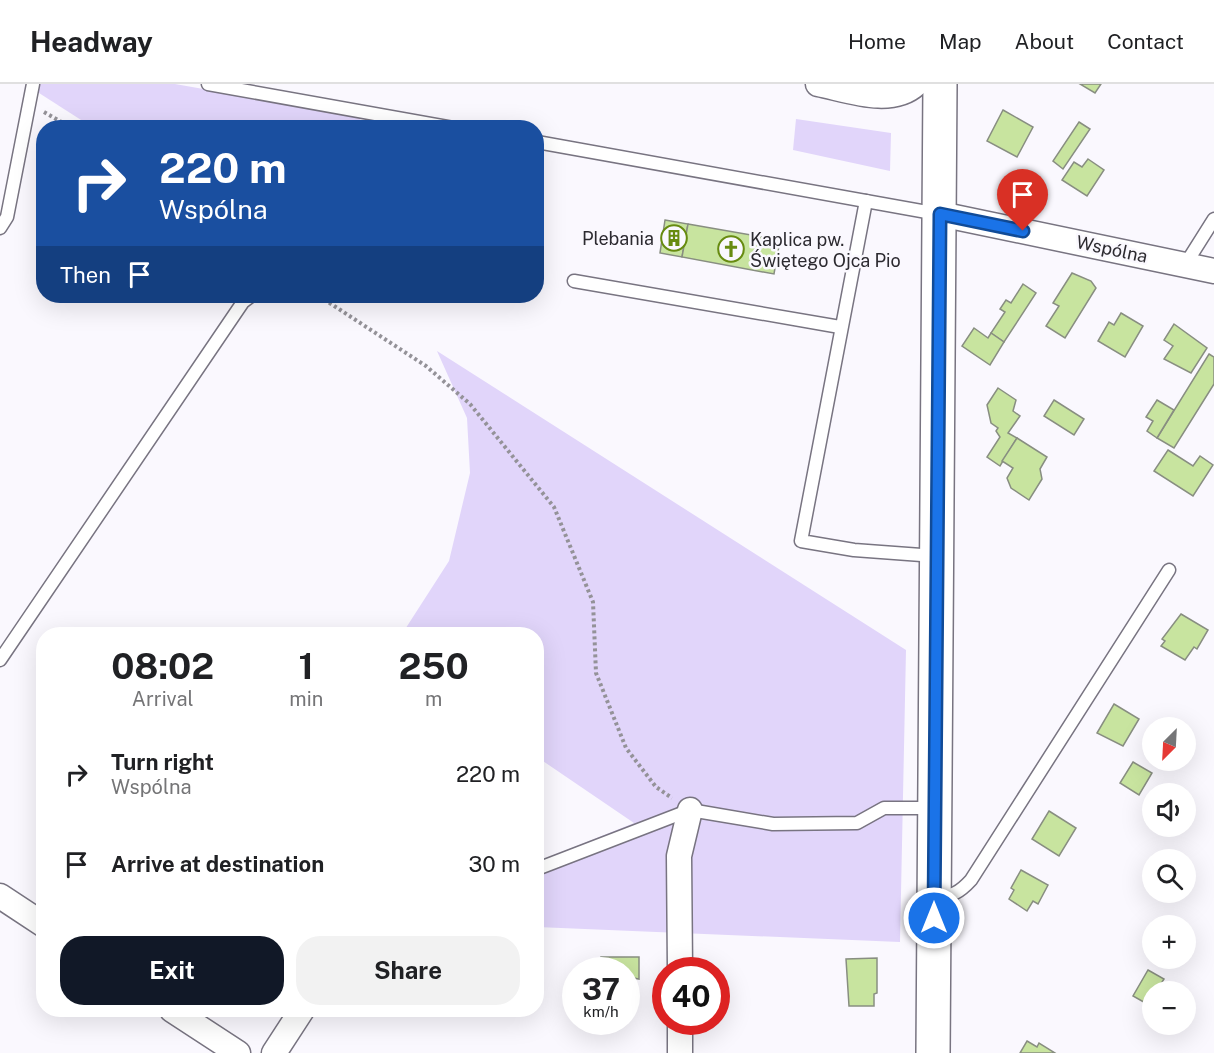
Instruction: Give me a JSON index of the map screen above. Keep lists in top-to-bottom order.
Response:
{
  "streets": {
    "street": ["Wspólna"]
  },
  "places": {
    "building": ["Plebania"],
    "church": ["Kaplica pw. Świętego Ojca Pio"]
  },
  "north": "bottom left",
  "page": {
    "header": "Headway",
    "nav": [
      "Home",
      "Map",
      "About",
      "Contact"
    ],
    "turn": ["220 m", "Wspólna"],
    "then": "Then",
    "eta": [
      "08:02",
      "Arrival",
      "1",
      "min",
      "250",
      "m"
    ],
    "map_buttons": ["+", "−"],
    "list": [
      {
        "name": "Turn right",
        "note": "Wspólna",
        "value": "220 m"
      },
      {
        "name": "Arrive at destination",
        "value": "30 m"
      }
    ],
    "buttons": ["Exit", "Share"],
    "speed": "37 km/h",
    "limit": "40"
  }
}
